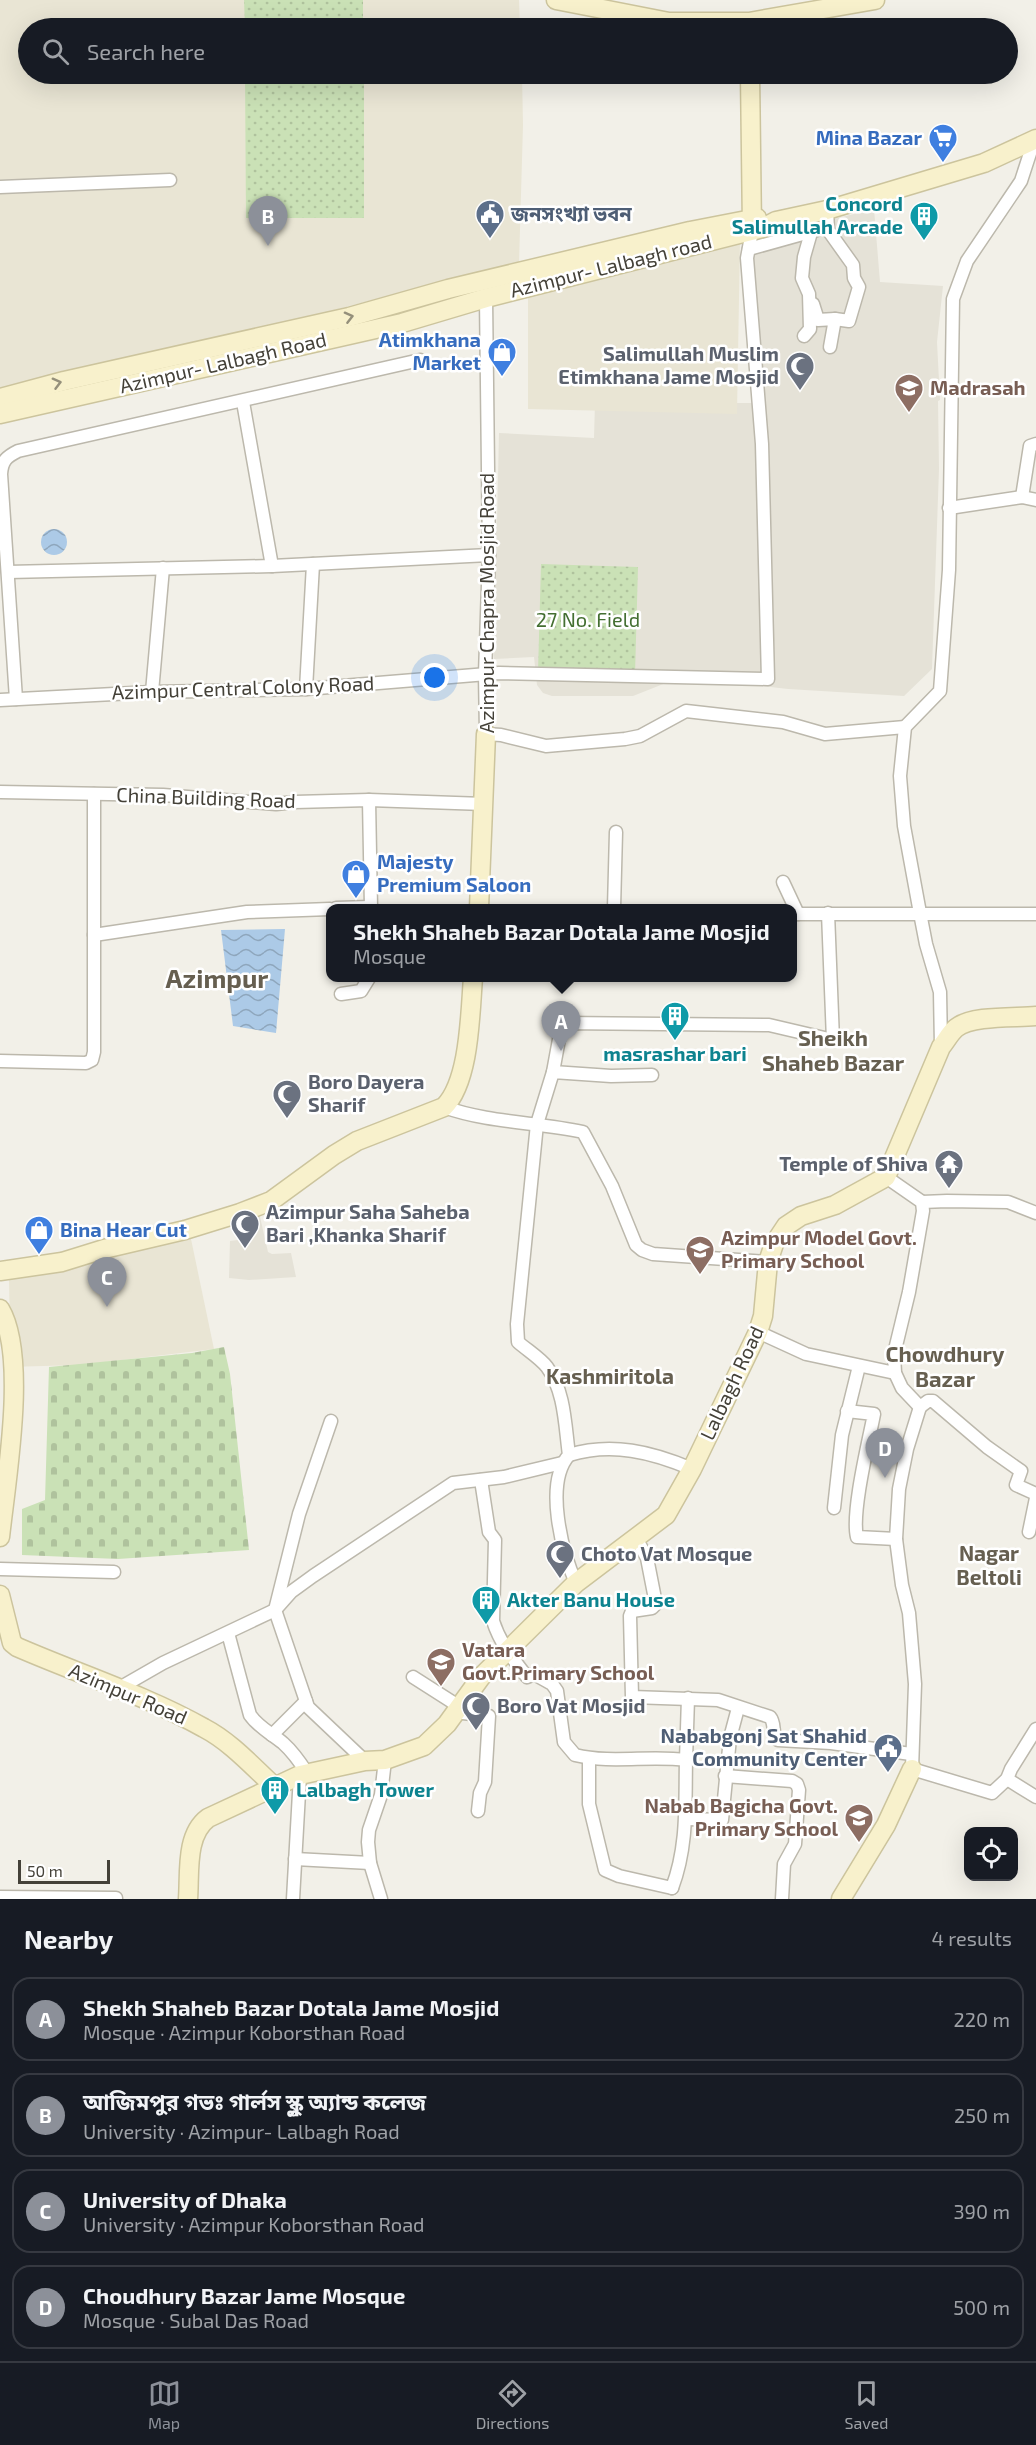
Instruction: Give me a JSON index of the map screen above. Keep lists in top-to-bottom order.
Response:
{
  "streets": {
    "main road": [
      "Azimpur- Lalbagh road",
      "Azimpur- Lalbagh Road",
      "Azimpur Chapra Mosjid Road",
      "Lalbagh Road",
      "Azimpur Road"
    ],
    "street": ["Azimpur Central Colony Road", "China Building Road"]
  },
  "crossings": [
    ["Azimpur- Lalbagh road", "Azimpur- Lalbagh Road"],
    ["Azimpur- Lalbagh road", "Azimpur Chapra Mosjid Road"],
    ["Azimpur Chapra Mosjid Road", "Azimpur Central Colony Road"],
    ["Azimpur Chapra Mosjid Road", "China Building Road"],
    ["Lalbagh Road", "Azimpur Road"]
  ],
  "districts": [
    "Azimpur",
    "Sheikh Shaheb Bazar",
    "Chowdhury Bazar",
    "Kashmiritola",
    "Nagar Beltoli"
  ],
  "parks": ["27 No. Field"],
  "places": {
    "supermarket": ["Mina Bazar"],
    "public building": ["জনসংখ্যা ভবন", "Nababgonj Sat Shahid Community Center"],
    "building": [
      "Concord Salimullah Arcade",
      "masrashar bari",
      "Akter Banu House",
      "Lalbagh Tower"
    ],
    "shop": ["Atimkhana Market", "Majesty Premium Saloon", "Bina Hear Cut"],
    "mosque": [
      "Salimullah Muslim Etimkhana Jame Mosjid",
      "Boro Dayera Sharif",
      "Azimpur Saha Saheba Bari ,Khanka Sharif",
      "Choto Vat Mosque",
      "Boro Vat Mosjid"
    ],
    "school or university": [
      "Madrasah",
      "Azimpur Model Govt. Primary School",
      "Vatara Govt.Primary School",
      "Nabab Bagicha Govt. Primary School"
    ],
    "temple": ["Temple of Shiva"]
  },
  "scale_bar": "50 m",
  "page": {
    "search": "Search here",
    "pins": [
      "B",
      "A",
      "C",
      "D"
    ],
    "popup": ["Shekh Shaheb Bazar Dotala Jame Mosjid", "Mosque"],
    "scale": "50 m",
    "heading": ["Nearby", "4 results"],
    "list": [
      {
        "mark": "A",
        "name": "Shekh Shaheb Bazar Dotala Jame Mosjid",
        "note": "Mosque · Azimpur Koborsthan Road",
        "value": "220 m"
      },
      {
        "mark": "B",
        "name": "আজিমপুর গভঃ গার্লস স্কুল অ্যান্ড কলেজ",
        "note": "University · Azimpur- Lalbagh Road",
        "value": "250 m"
      },
      {
        "mark": "C",
        "name": "University of Dhaka",
        "note": "University · Azimpur Koborsthan Road",
        "value": "390 m"
      },
      {
        "mark": "D",
        "name": "Choudhury Bazar Jame Mosque",
        "note": "Mosque · Subal Das Road",
        "value": "500 m"
      }
    ],
    "nav": ["Map", "Directions", "Saved"]
  }
}
